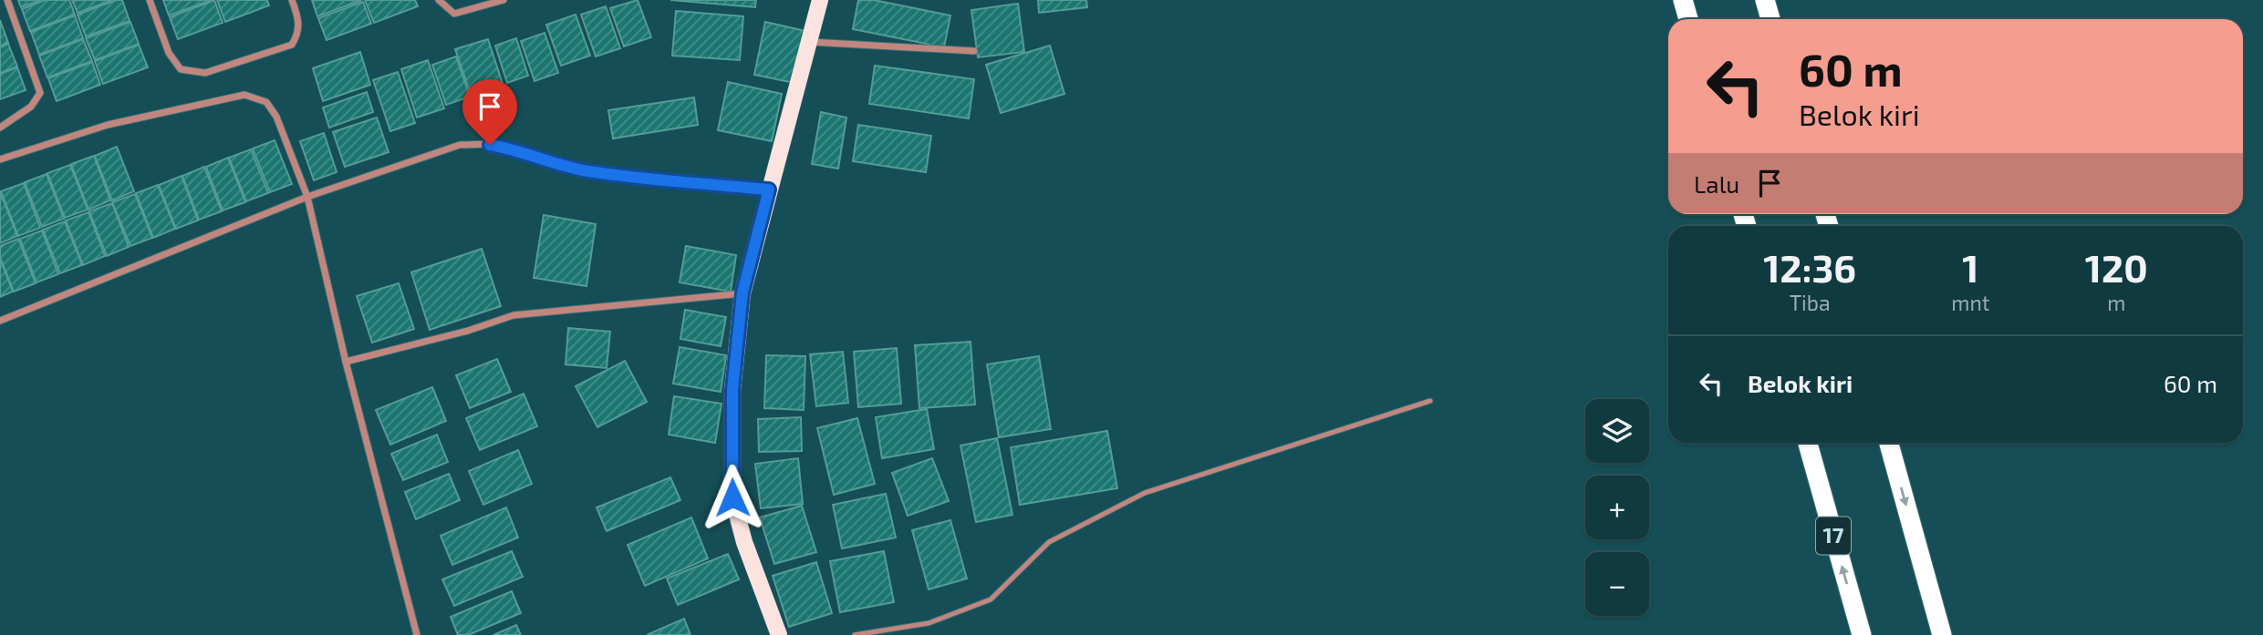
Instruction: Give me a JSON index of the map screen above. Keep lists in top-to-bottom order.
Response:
{
  "streets": {
    "highway": ["17"]
  },
  "page": {
    "turn": ["60 m", "Belok kiri"],
    "then": "Lalu",
    "eta": [
      "12:36",
      "Tiba",
      "1",
      "mnt",
      "120",
      "m"
    ],
    "list": [
      {
        "name": "Belok kiri",
        "value": "60 m"
      }
    ],
    "map_buttons": ["+", "−"]
  }
}
